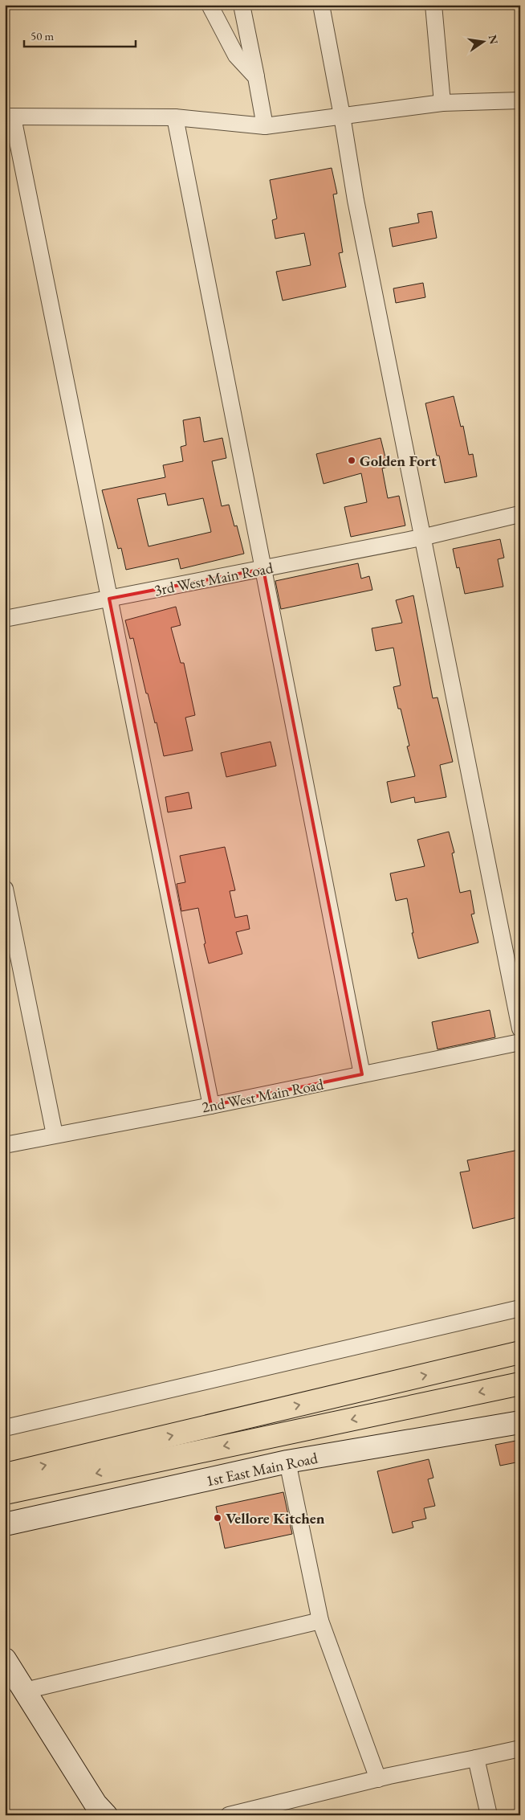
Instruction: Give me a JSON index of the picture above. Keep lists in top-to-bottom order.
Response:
{
  "streets": {
    "street": ["3rd West Main Road", "2nd West Main Road", "1st East Main Road"]
  },
  "places": ["Golden Fort", "Vellore Kitchen"],
  "scale_bar": "50 m",
  "north": "right"
}
